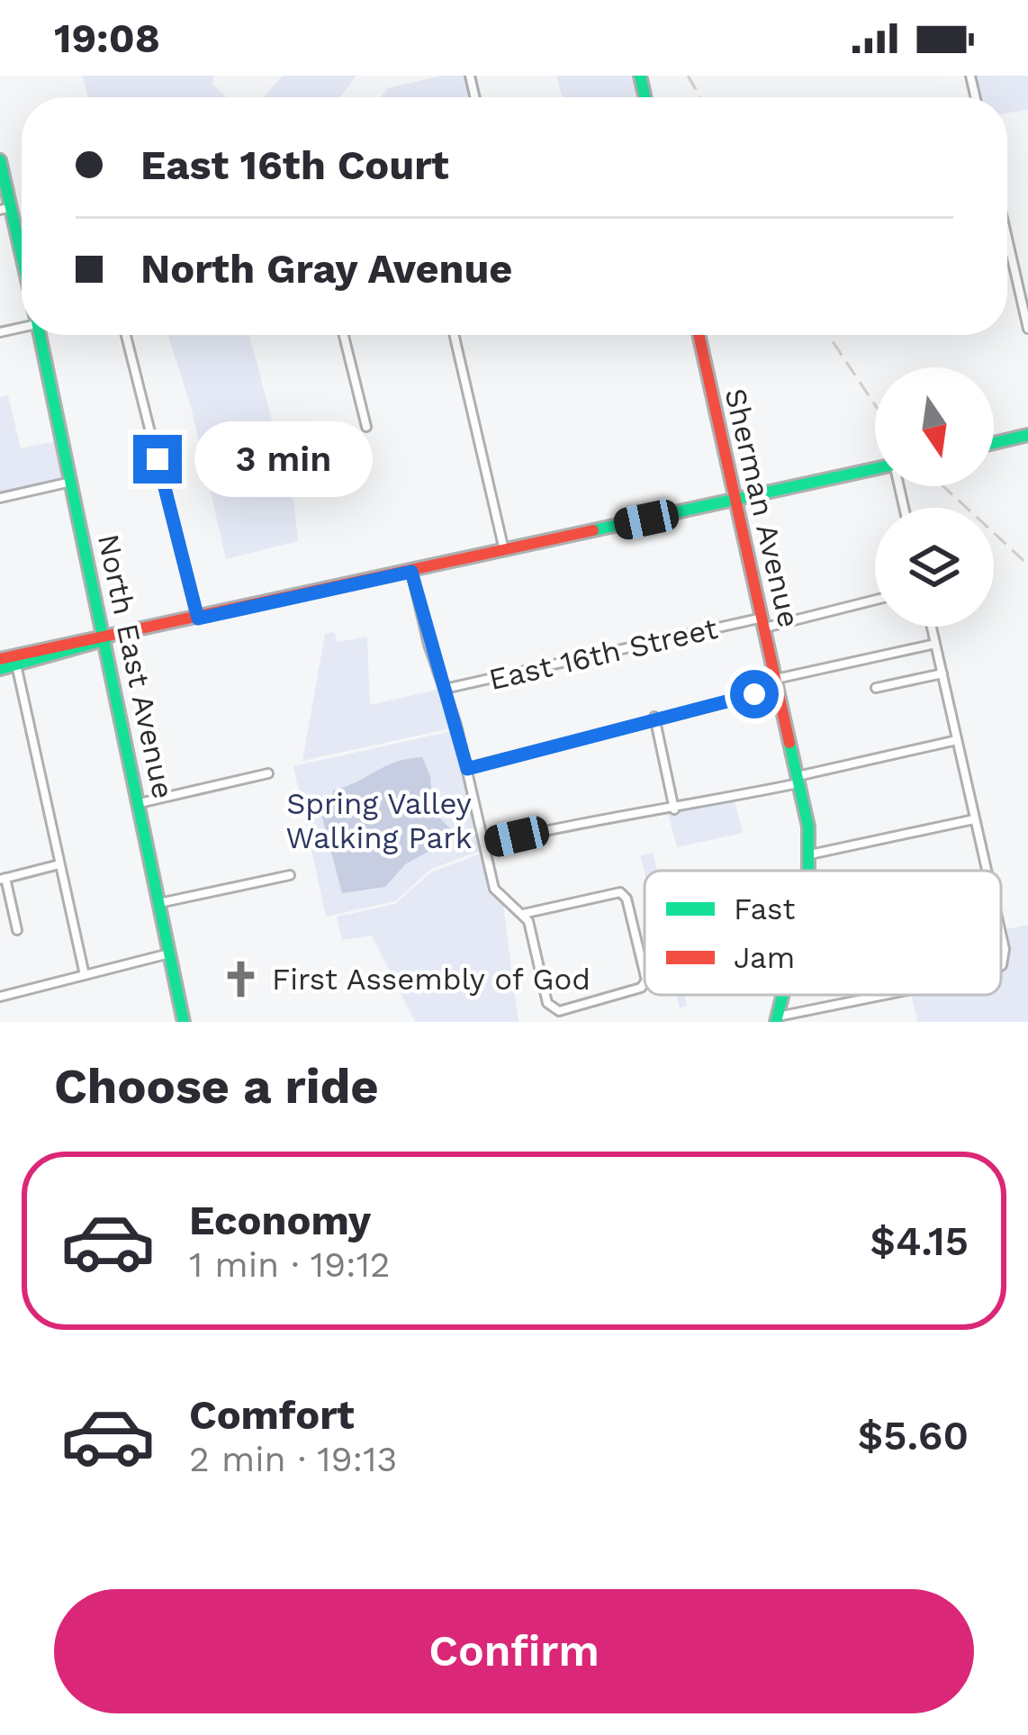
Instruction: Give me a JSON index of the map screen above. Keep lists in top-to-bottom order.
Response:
{
  "streets": {
    "main road": ["Sherman Avenue", "North East Avenue"],
    "street": ["East 16th Street"]
  },
  "crossings": [
    ["Sherman Avenue", "East 16th Street"]
  ],
  "parks": ["Spring Valley Walking Park"],
  "places": {
    "church": ["First Assembly of God"]
  },
  "legend": ["Fast", "Jam"],
  "north": "bottom",
  "page": {
    "status": "19:08",
    "banner": ["East 16th Court", "North Gray Avenue"],
    "bubble": "3 min",
    "heading": "Choose a ride",
    "list": [
      {
        "name": "Economy",
        "note": "1 min · 19:12",
        "value": "$4.15"
      },
      {
        "name": "Comfort",
        "note": "2 min · 19:13",
        "value": "$5.60"
      }
    ],
    "buttons": "Confirm"
  }
}
